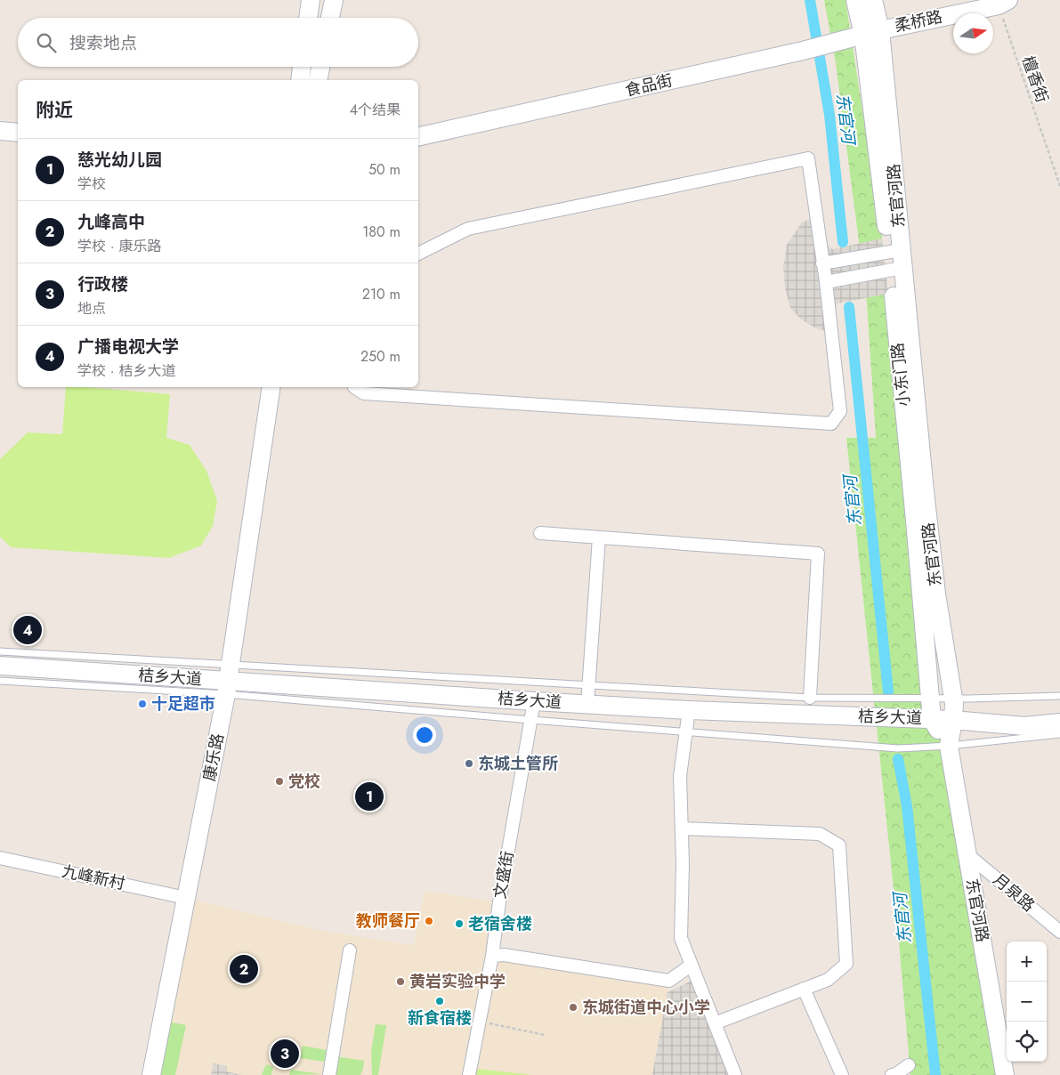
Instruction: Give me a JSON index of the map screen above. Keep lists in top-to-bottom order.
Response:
{
  "streets": {
    "street": [
      "柔桥路",
      "食品街",
      "东官河路",
      "小东门路",
      "桔乡大道",
      "康乐路",
      "文盛街",
      "九峰新村",
      "月泉路"
    ],
    "path": ["檀香街"]
  },
  "crossings": [
    ["柔桥路", "檀香街"],
    ["柔桥路", "食品街"],
    ["柔桥路", "东官河路"],
    ["食品街", "东官河路"],
    ["东官河路", "小东门路"],
    ["东官河路", "桔乡大道"],
    ["东官河路", "月泉路"],
    ["小东门路", "桔乡大道"],
    ["桔乡大道", "康乐路"],
    ["桔乡大道", "文盛街"],
    ["康乐路", "九峰新村"]
  ],
  "water": ["东官河"],
  "places": [
    "十足超市",
    "东城土管所",
    "党校",
    "教师餐厅",
    "老宿舍楼",
    "黄岩实验中学",
    "新食宿楼",
    "东城街道中心小学"
  ],
  "north": "right",
  "page": {
    "search": "搜索地点",
    "heading": ["附近", "4个结果"],
    "list": [
      {
        "mark": "1",
        "name": "慈光幼儿园",
        "note": "学校",
        "value": "50 m"
      },
      {
        "mark": "2",
        "name": "九峰高中",
        "note": "学校 · 康乐路",
        "value": "180 m"
      },
      {
        "mark": "3",
        "name": "行政楼",
        "note": "地点",
        "value": "210 m"
      },
      {
        "mark": "4",
        "name": "广播电视大学",
        "note": "学校 · 桔乡大道",
        "value": "250 m"
      }
    ],
    "pins": [
      "4",
      "1",
      "2",
      "3"
    ],
    "map_buttons": ["+", "−"]
  }
}
